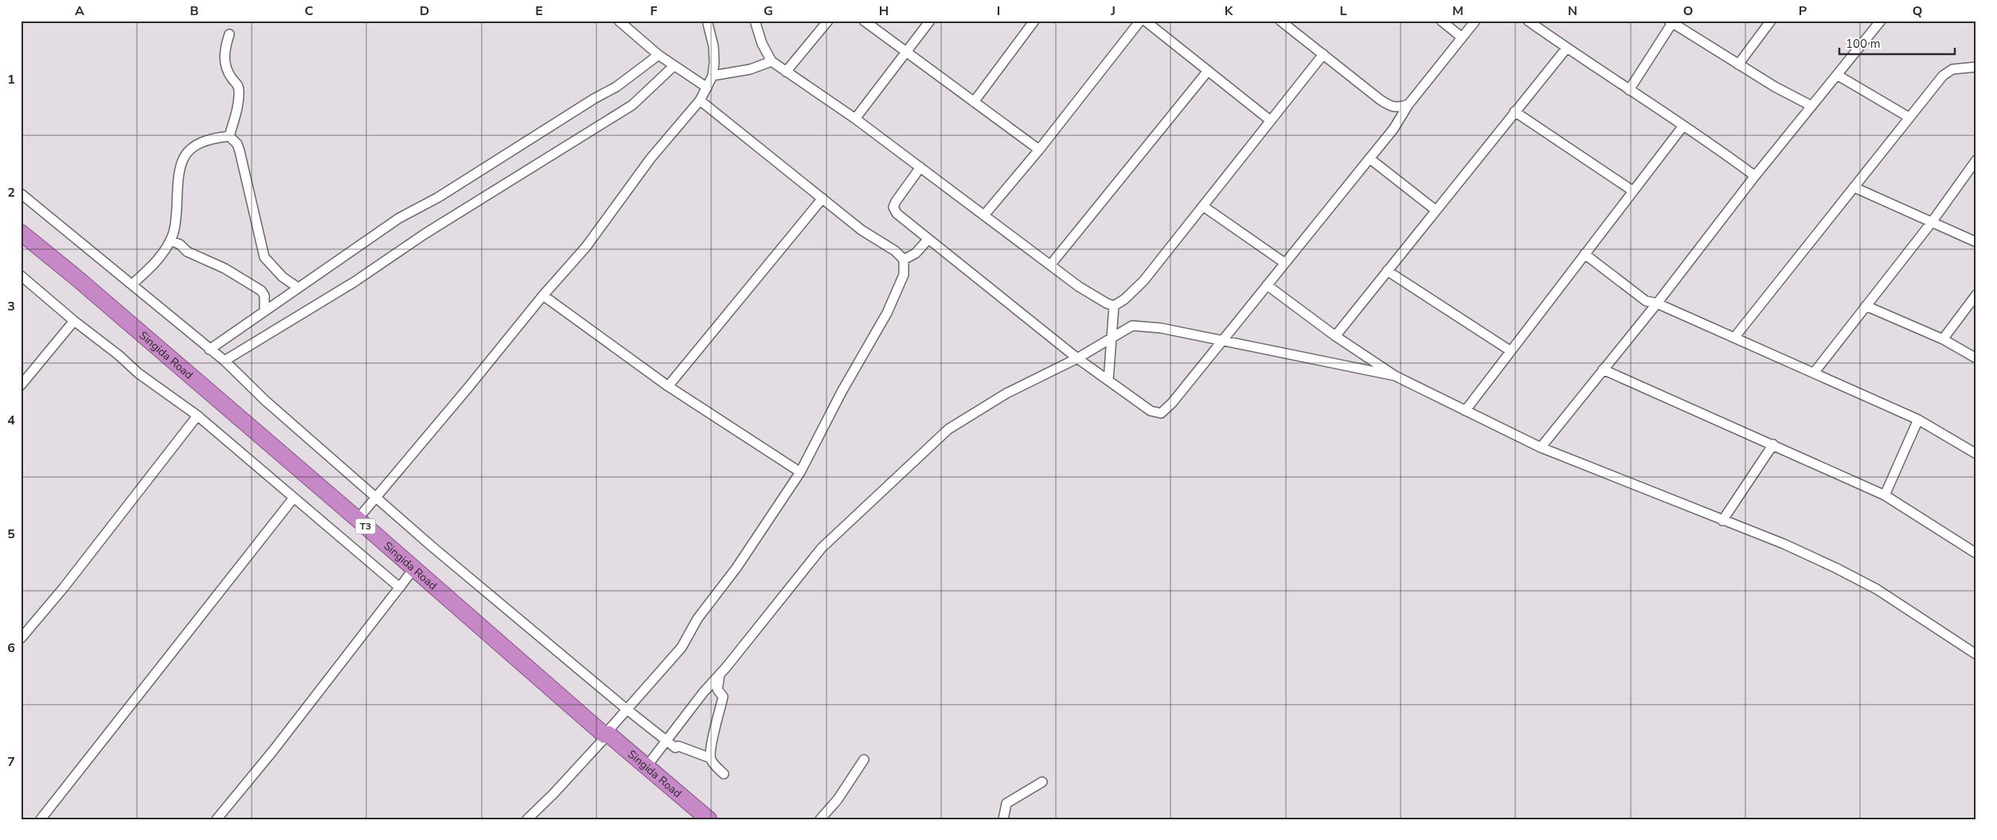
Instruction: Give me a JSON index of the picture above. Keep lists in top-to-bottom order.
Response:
{
  "streets": {
    "highway": ["Singida Road", "T3"]
  },
  "scale_bar": "100 m",
  "grid": {
    "columns": [
      "A",
      "B",
      "C",
      "D",
      "E",
      "F",
      "G",
      "H",
      "I",
      "J",
      "K",
      "L",
      "M",
      "N",
      "O",
      "P",
      "Q"
    ],
    "rows": [
      "1",
      "2",
      "3",
      "4",
      "5",
      "6",
      "7"
    ]
  }
}
